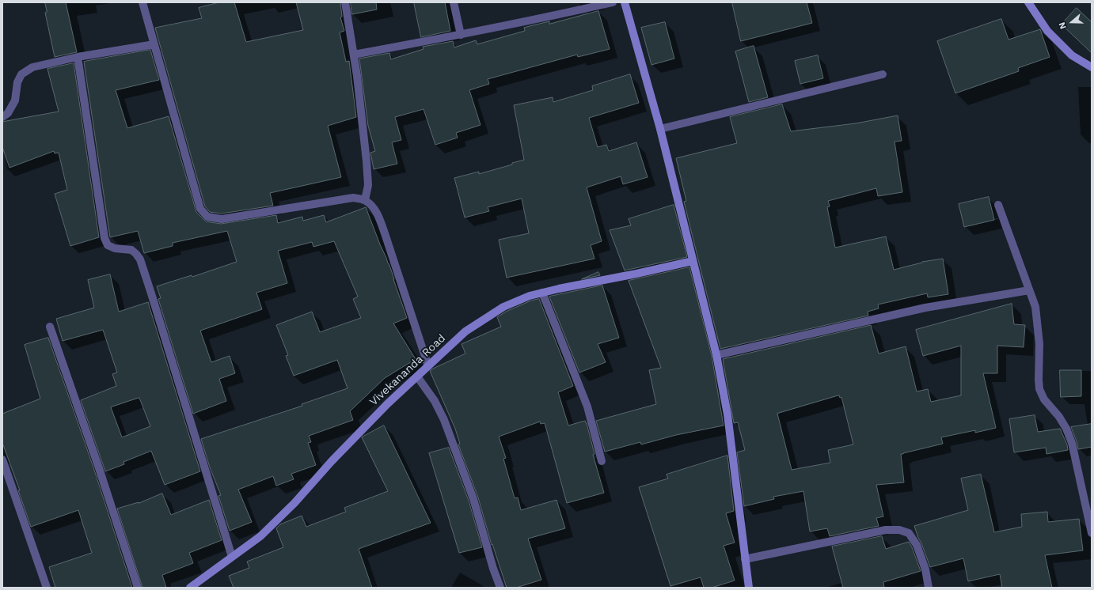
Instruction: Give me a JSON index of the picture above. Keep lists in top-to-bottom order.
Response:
{
  "streets": {
    "street": ["Vivekananda Road"]
  },
  "north": "left"
}
